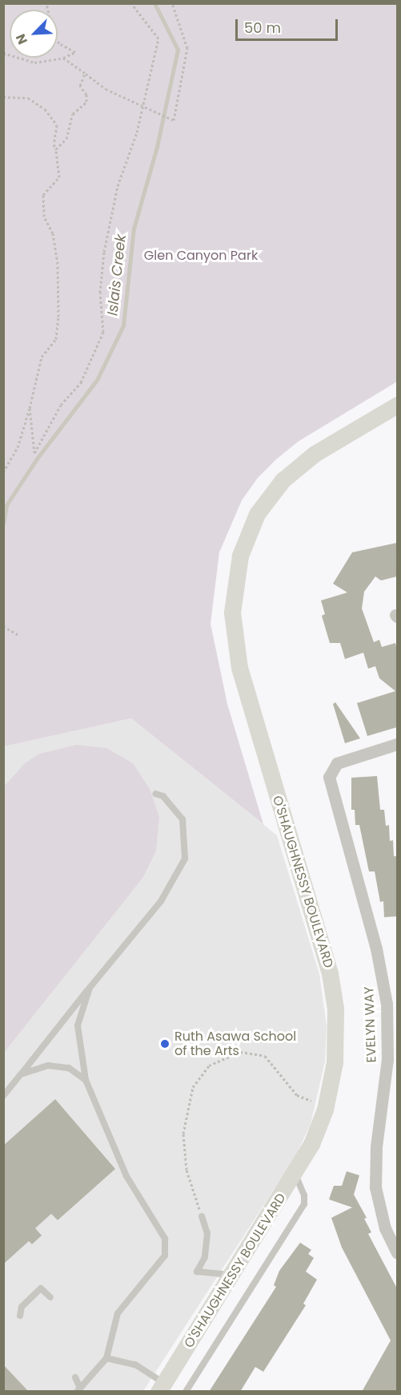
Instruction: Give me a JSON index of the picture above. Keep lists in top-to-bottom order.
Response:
{
  "streets": {
    "main road": ["O'SHAUGHNESSY BOULEVARD"],
    "street": ["EVELYN WAY"]
  },
  "water": ["Islais Creek"],
  "parks": ["Glen Canyon Park"],
  "places": ["Ruth Asawa School of the Arts"],
  "scale_bar": "50 m",
  "north": "bottom left"
}
